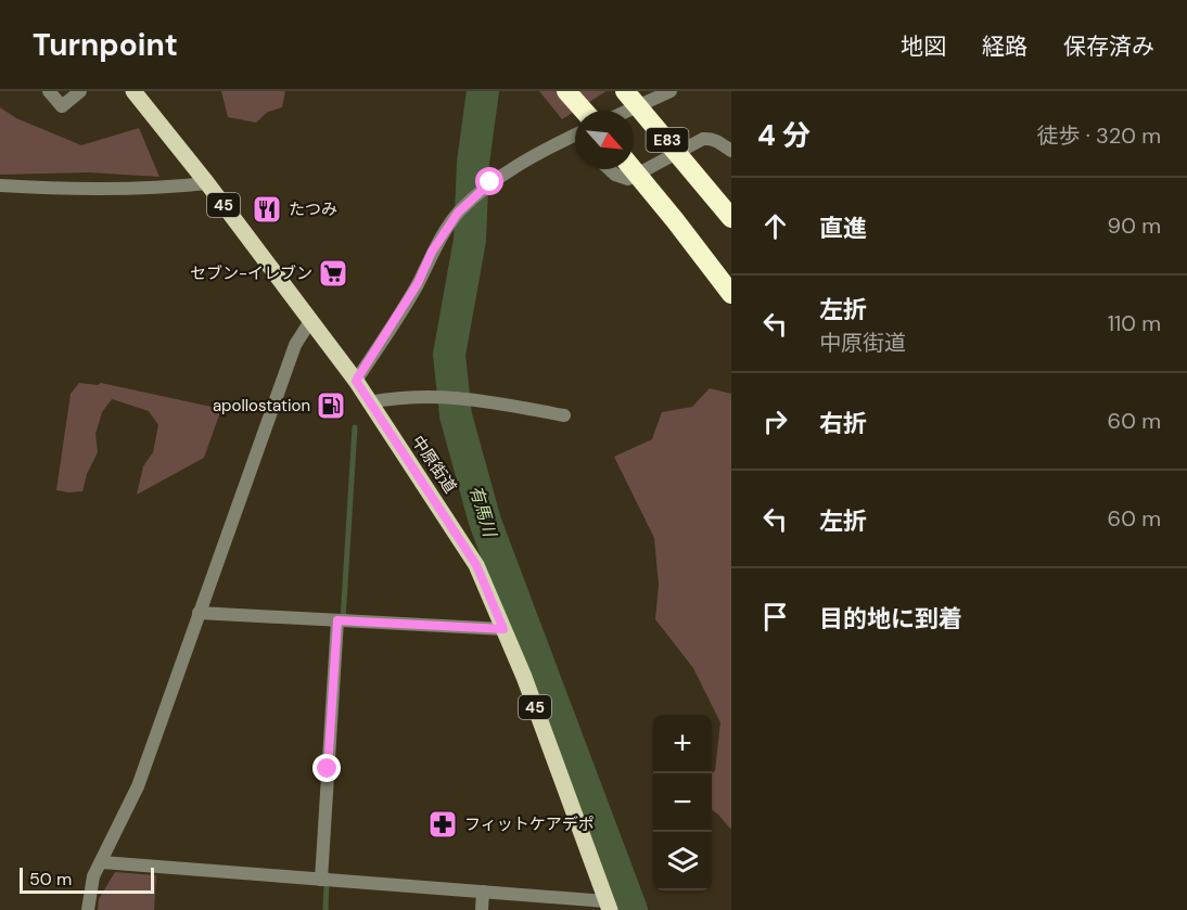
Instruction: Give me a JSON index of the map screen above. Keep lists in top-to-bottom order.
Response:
{
  "streets": {
    "highway": ["E83"],
    "main road": ["45", "中原街道"]
  },
  "water": ["有馬川"],
  "places": {
    "restaurant": ["たつみ"],
    "supermarket": ["セブン-イレブン"],
    "fuel station": ["apollostation"],
    "pharmacy": ["フィットケアデポ"]
  },
  "scale_bar": "50 m",
  "north": "bottom right",
  "page": {
    "header": "Turnpoint",
    "nav": ["地図", "経路", "保存済み"],
    "heading": ["4 分", "徒歩 · 320 m"],
    "list": [
      ["直進", "90 m"],
      ["左折", "中原街道", "110 m"],
      ["右折", "60 m"],
      ["左折", "60 m"],
      "目的地に到着"
    ],
    "map_buttons": ["+", "−"],
    "scale": "50 m"
  }
}
